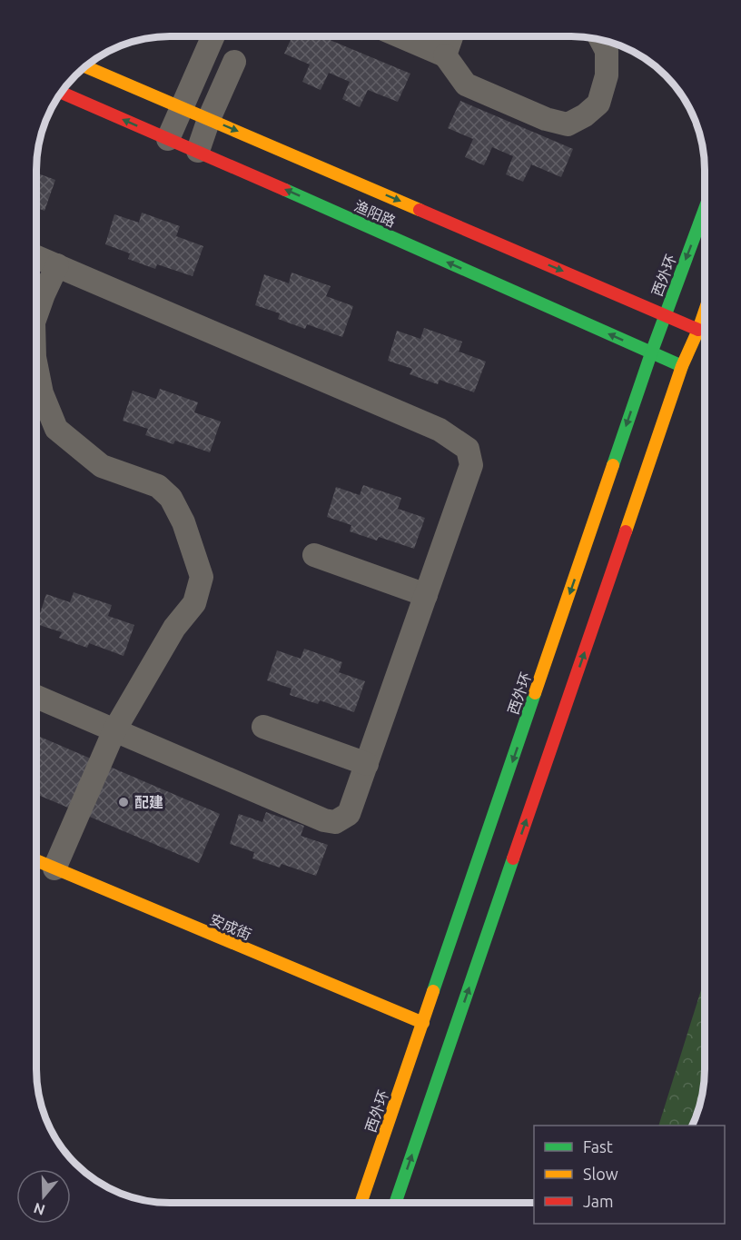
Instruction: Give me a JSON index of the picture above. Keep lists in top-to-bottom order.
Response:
{
  "streets": {
    "main road": ["渔阳路", "西外环", "安成街"]
  },
  "crossings": [
    ["渔阳路", "西外环"],
    ["西外环", "安成街"]
  ],
  "places": ["配建"],
  "legend": ["Fast", "Slow", "Jam"],
  "north": "bottom"
}
